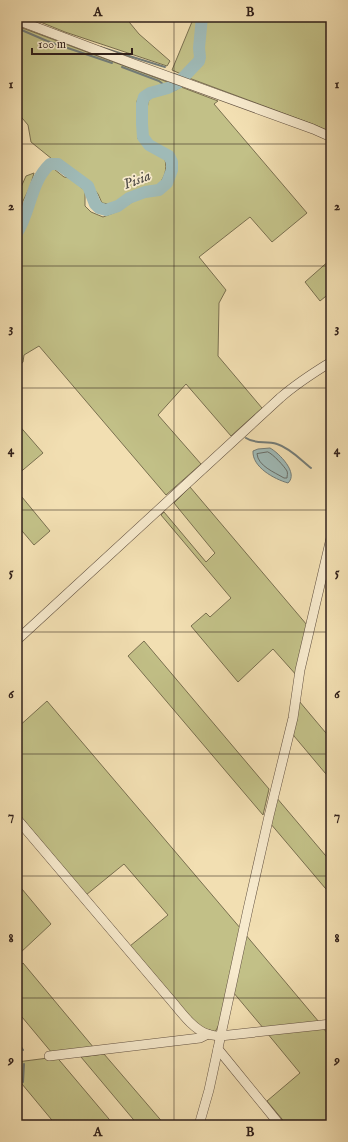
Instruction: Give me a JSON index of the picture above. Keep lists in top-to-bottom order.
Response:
{
  "water": ["Pisia"],
  "scale_bar": "100 m",
  "grid": {
    "columns": ["A", "B"],
    "rows": [
      "1",
      "2",
      "3",
      "4",
      "5",
      "6",
      "7",
      "8",
      "9"
    ]
  }
}
